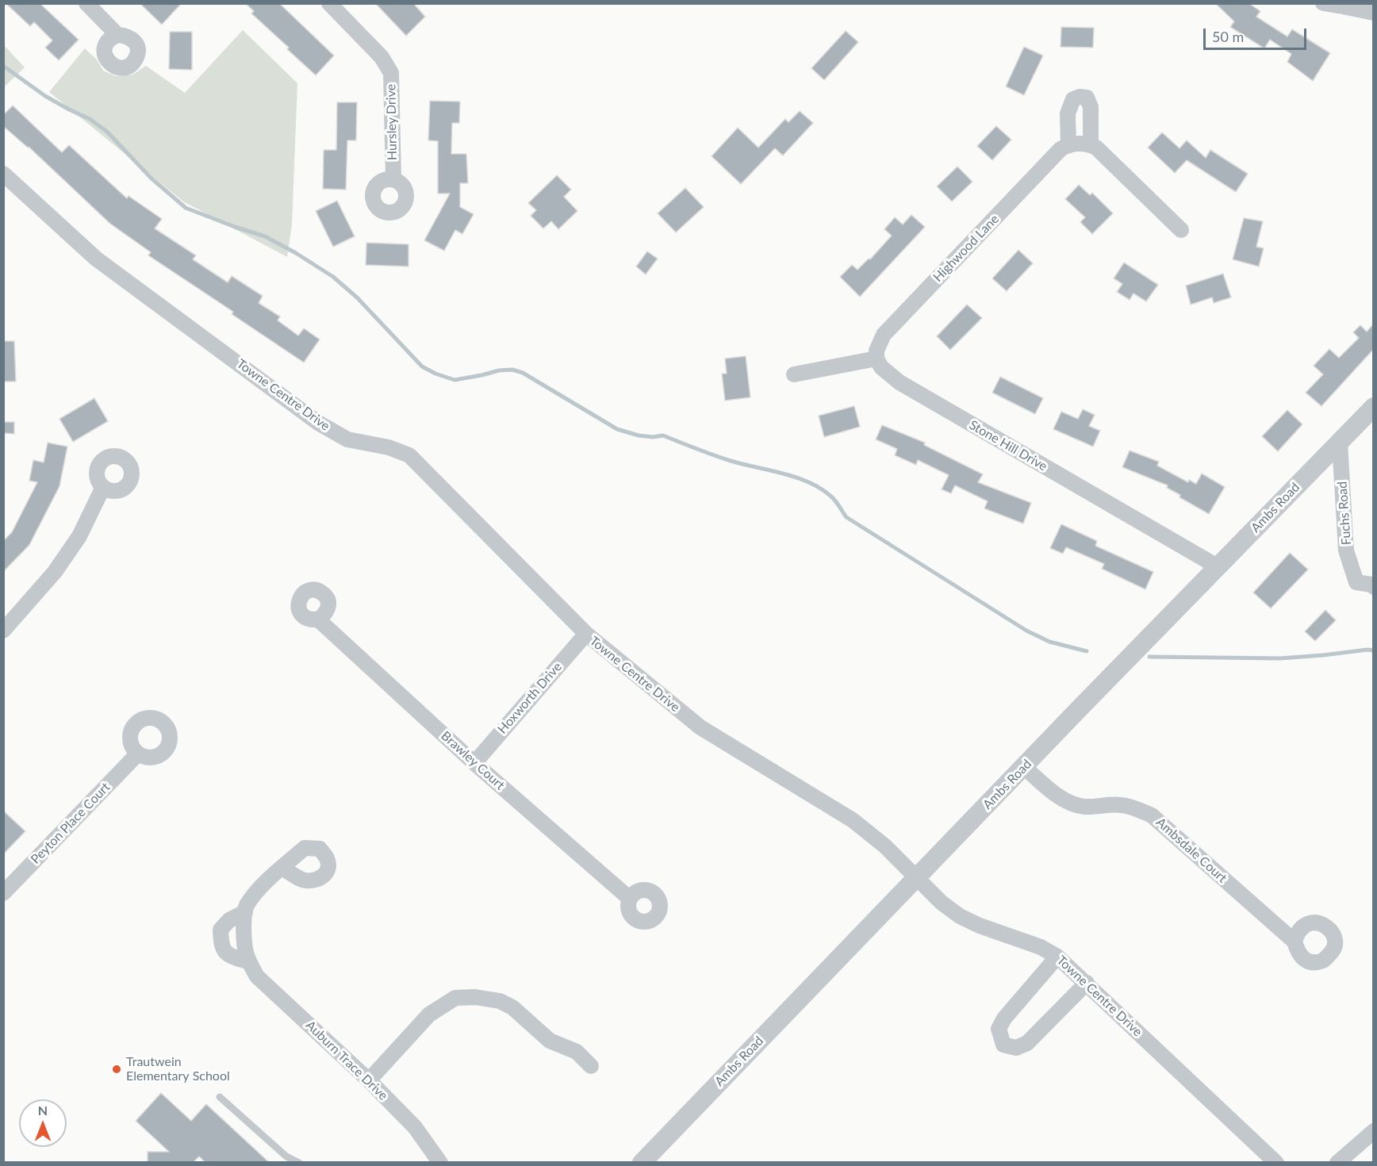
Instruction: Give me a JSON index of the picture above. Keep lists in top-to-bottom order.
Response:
{
  "streets": {
    "street": [
      "Hursley Drive",
      "Highwood Lane",
      "Towne Centre Drive",
      "Stone Hill Drive",
      "Ambs Road",
      "Fuchs Road",
      "Hoxworth Drive",
      "Brawley Court",
      "Peyton Place Court",
      "Ambsdale Court",
      "Auburn Trace Drive"
    ]
  },
  "crossings": [
    ["Highwood Lane", "Stone Hill Drive"],
    ["Towne Centre Drive", "Ambs Road"],
    ["Towne Centre Drive", "Hoxworth Drive"],
    ["Stone Hill Drive", "Ambs Road"],
    ["Ambs Road", "Fuchs Road"],
    ["Ambs Road", "Ambsdale Court"],
    ["Hoxworth Drive", "Brawley Court"]
  ],
  "places": ["Trautwein Elementary School"],
  "scale_bar": "50 m",
  "north": "top"
}
